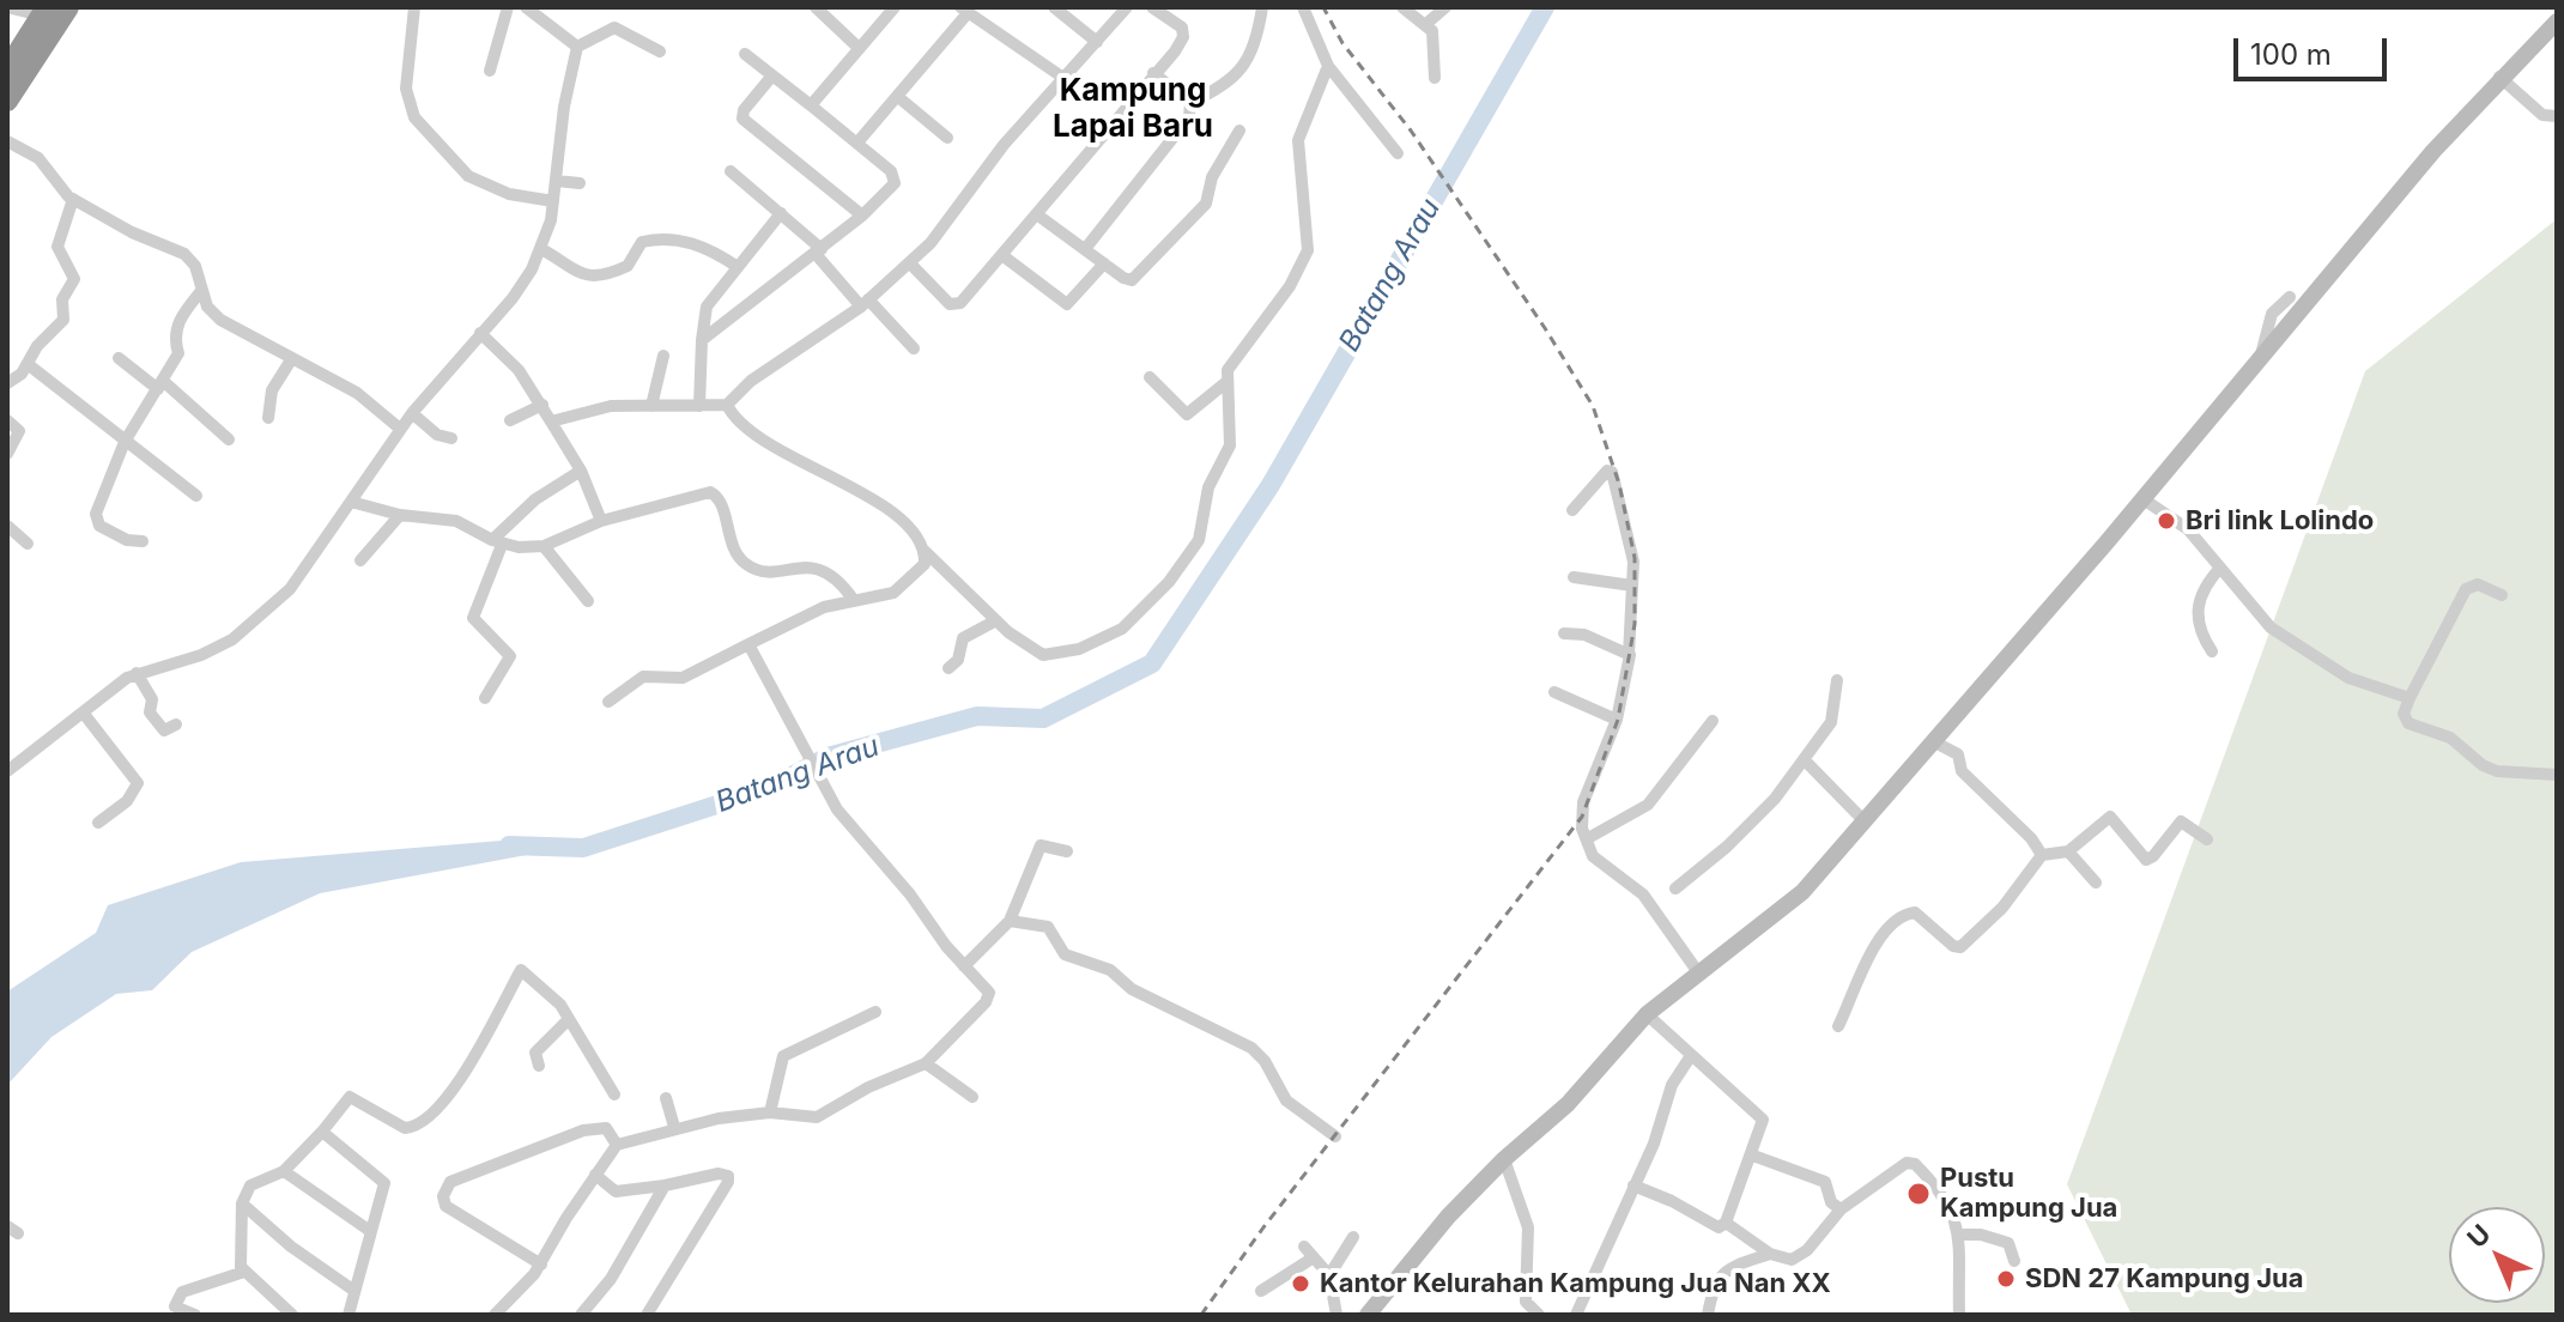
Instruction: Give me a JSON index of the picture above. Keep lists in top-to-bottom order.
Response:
{
  "districts": ["Kampung Lapai Baru"],
  "water": ["Batang Arau"],
  "places": [
    "Bri link Lolindo",
    "Pustu Kampung Jua",
    "SDN 27 Kampung Jua",
    "Kantor Kelurahan Kampung Jua Nan XX"
  ],
  "scale_bar": "100 m",
  "north": "top left"
}
